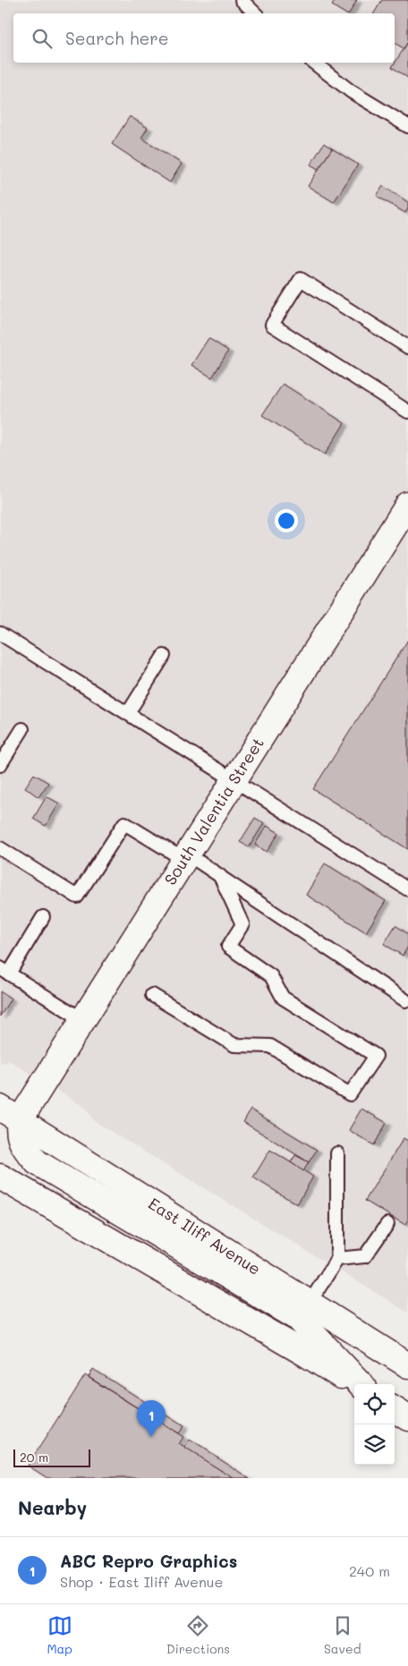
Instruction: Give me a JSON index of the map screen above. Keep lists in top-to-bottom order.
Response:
{
  "streets": {
    "main road": ["South Valentia Street", "East Iliff Avenue"]
  },
  "crossings": [
    ["South Valentia Street", "East Iliff Avenue"]
  ],
  "scale_bar": "20 m",
  "page": {
    "search": "Search here",
    "pins": "1",
    "scale": "20 m",
    "heading": "Nearby",
    "list": [
      {
        "mark": "1",
        "name": "ABC Repro Graphics",
        "note": "Shop · East Iliff Avenue",
        "value": "240 m"
      }
    ],
    "nav": ["Map", "Directions", "Saved"]
  }
}
